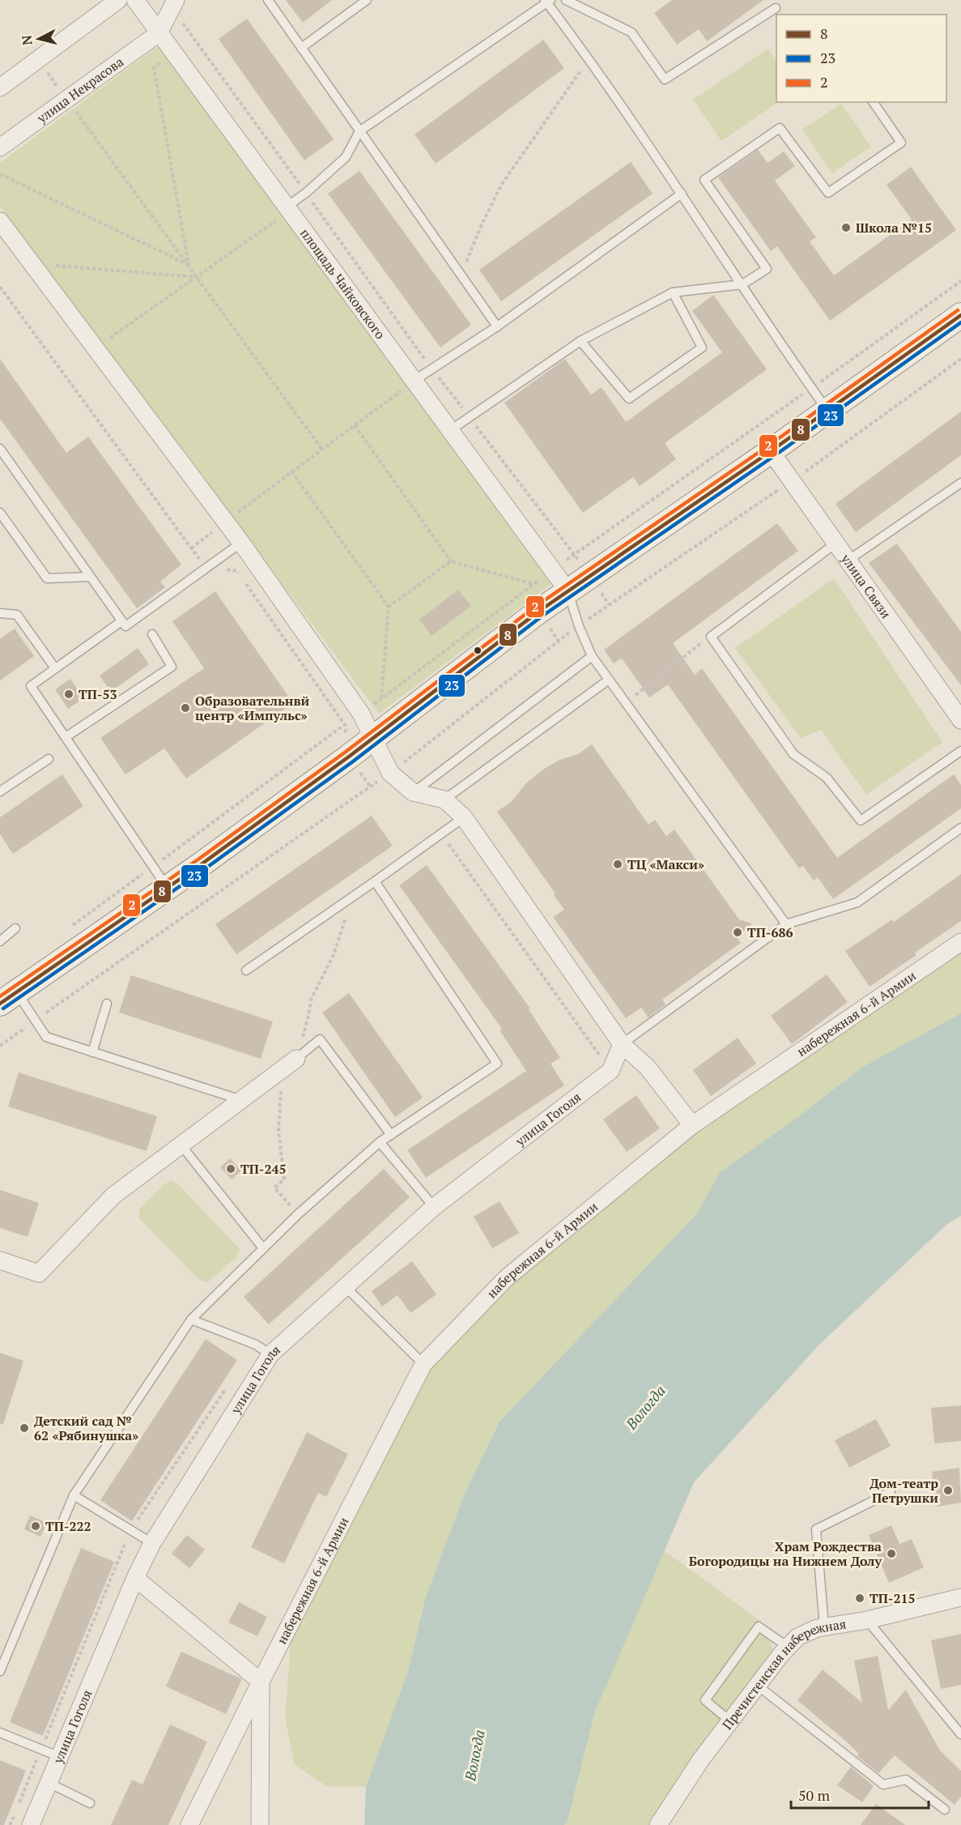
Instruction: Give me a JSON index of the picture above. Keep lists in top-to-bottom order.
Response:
{
  "streets": {
    "street": [
      "улица Некрасова",
      "площадь Чайковского",
      "улица Связи",
      "набережная 6-й Армии",
      "улица Гоголя",
      "Пречистенская набережная"
    ]
  },
  "crossings": [
    ["улица Некрасова", "площадь Чайковского"]
  ],
  "water": ["Вологда"],
  "places": [
    "Школа №15",
    "ТП-53",
    "Образовательнвй центр «Импульс»",
    "ТЦ «Макси»",
    "ТП-686",
    "ТП-245",
    "Детский сад № 62 «Рябинушка»",
    "Дом-театр Петрушки",
    "ТП-222",
    "Храм Рождества Богородицы на Нижнем Долу",
    "ТП-215"
  ],
  "lines": ["transit line 2", "transit line 8", "transit line 23"],
  "legend": ["8", "23", "2"],
  "scale_bar": "50 m",
  "north": "left"
}
